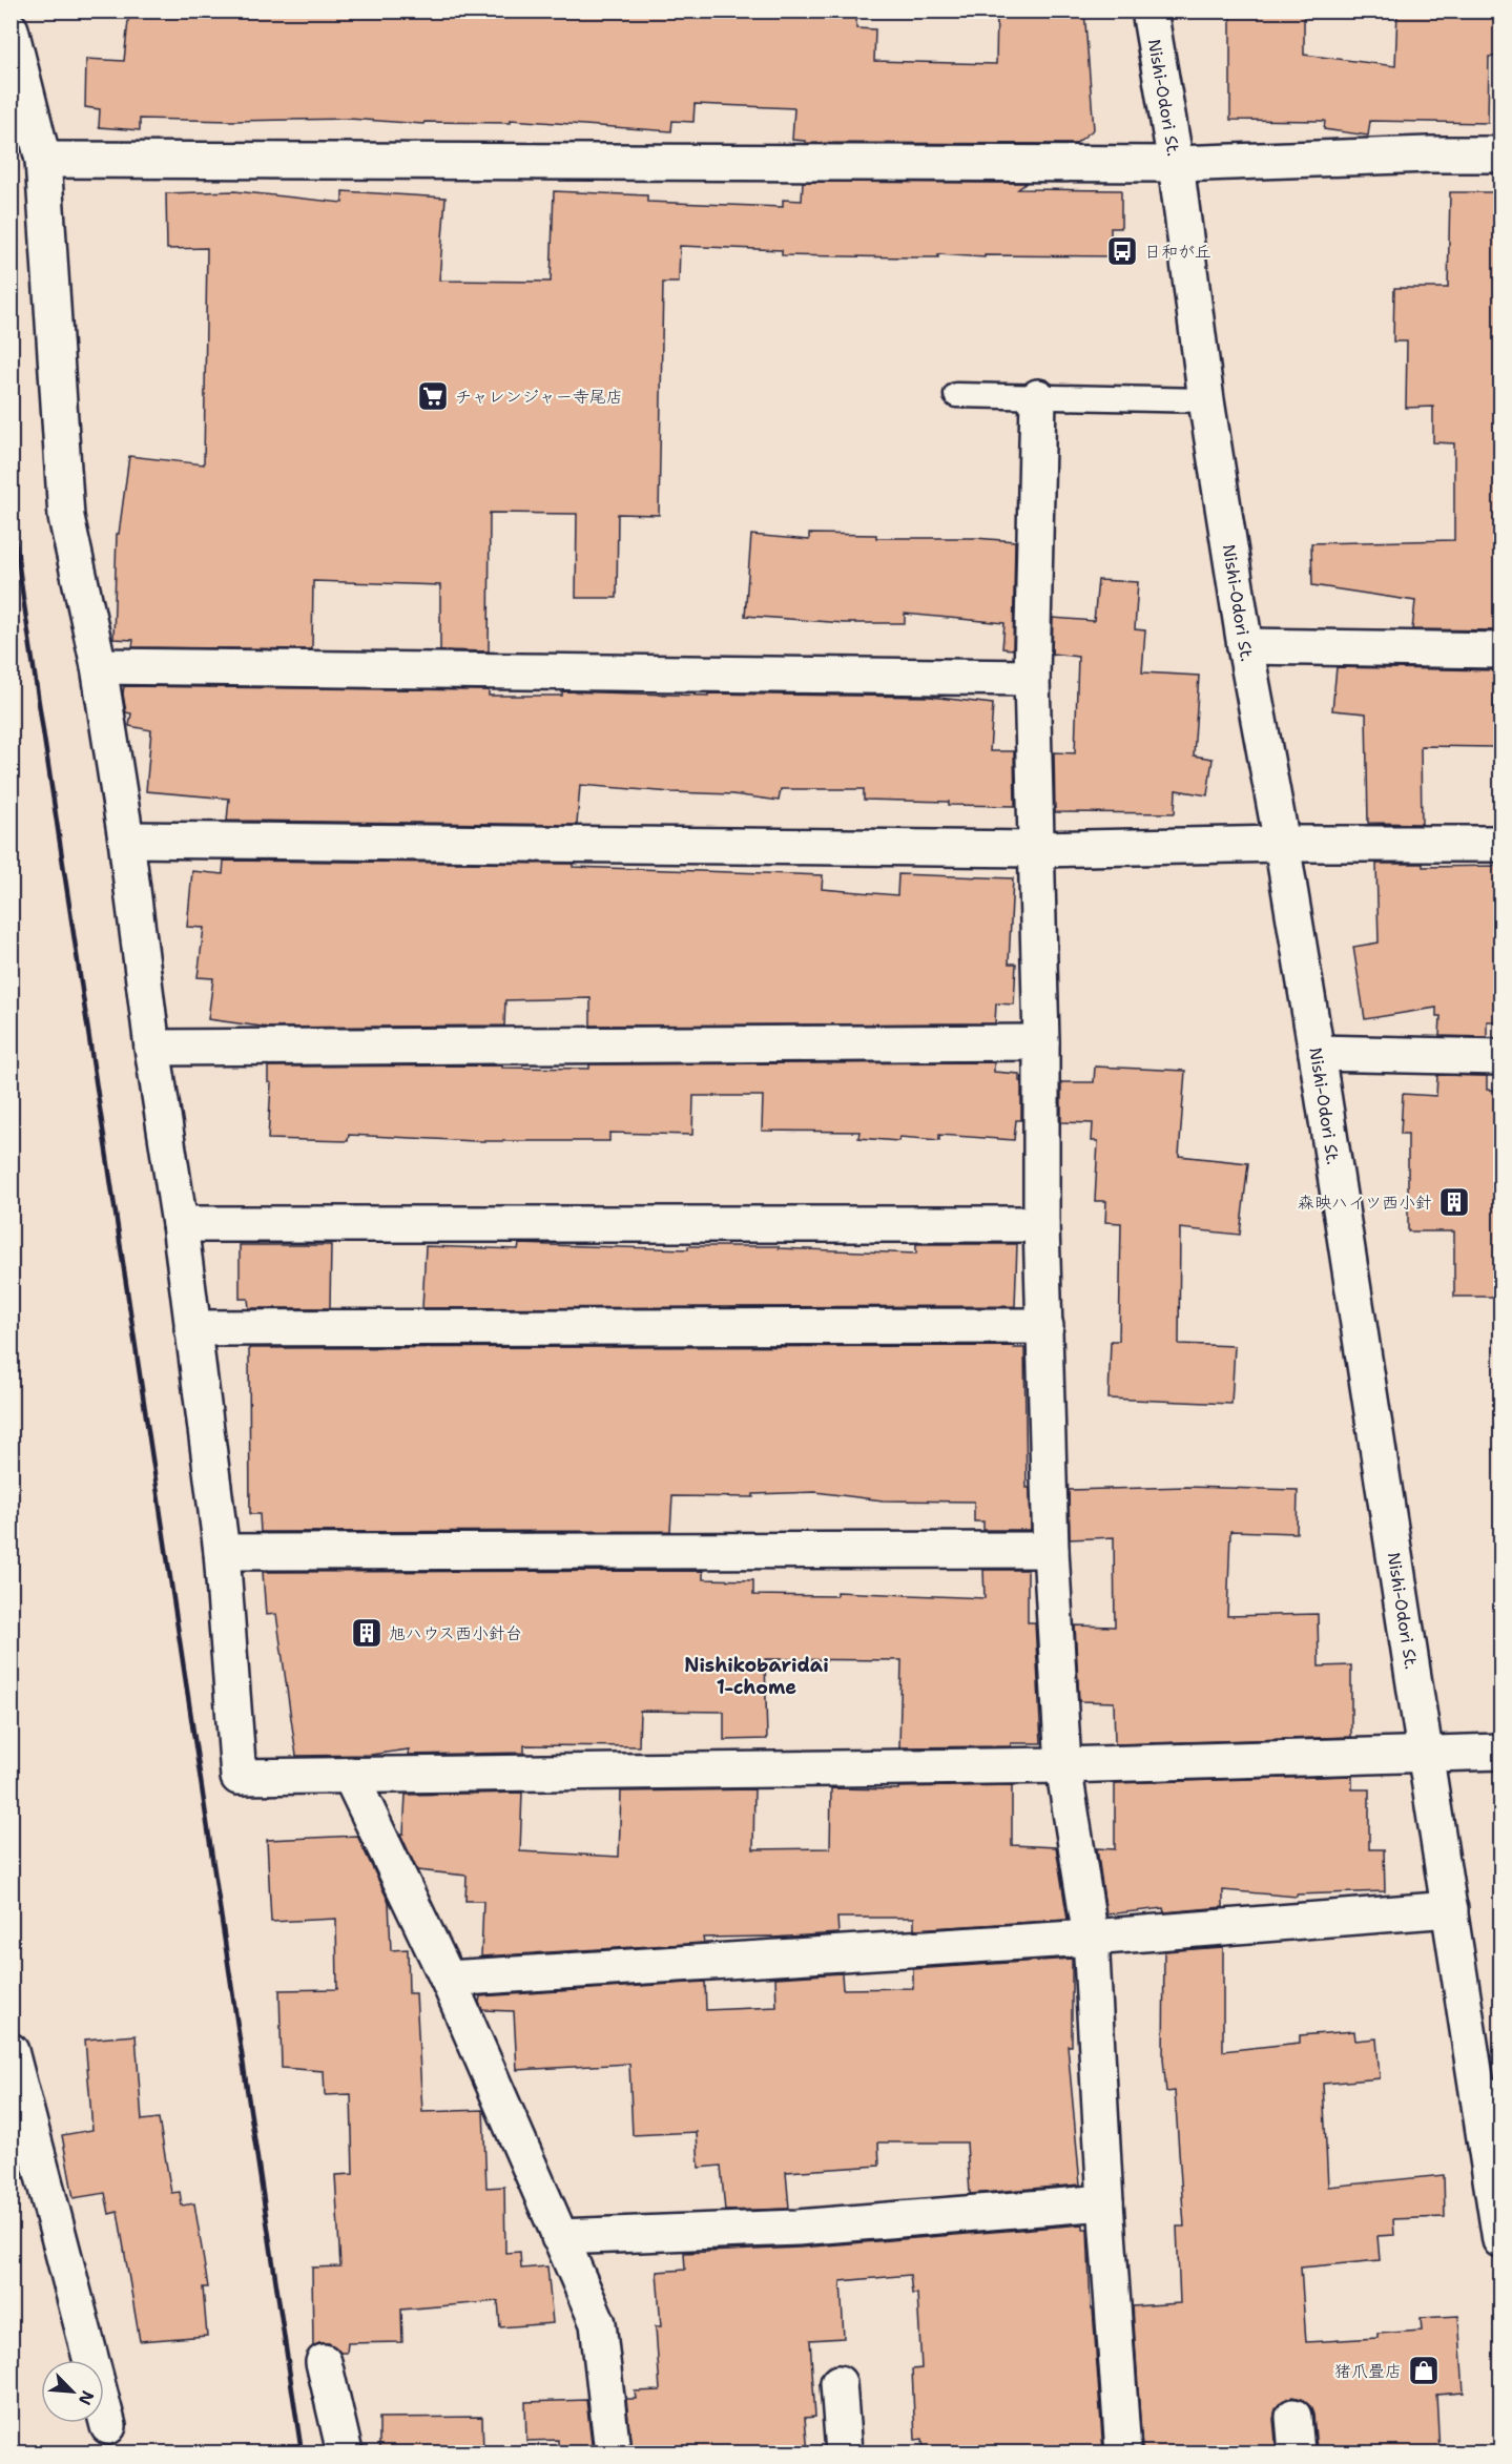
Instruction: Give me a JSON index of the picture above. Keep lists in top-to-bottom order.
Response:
{
  "streets": {
    "street": ["Nishi-Odori St."]
  },
  "districts": ["Nishikobaridai 1-chome"],
  "places": {
    "bus stop": ["日和が丘"],
    "supermarket": ["チャレンジャー寺尾店"],
    "building": ["森映ハイツ西小針", "旭ハウス西小針台"],
    "shop": ["猪爪畳店"]
  },
  "north": "bottom right"
}
